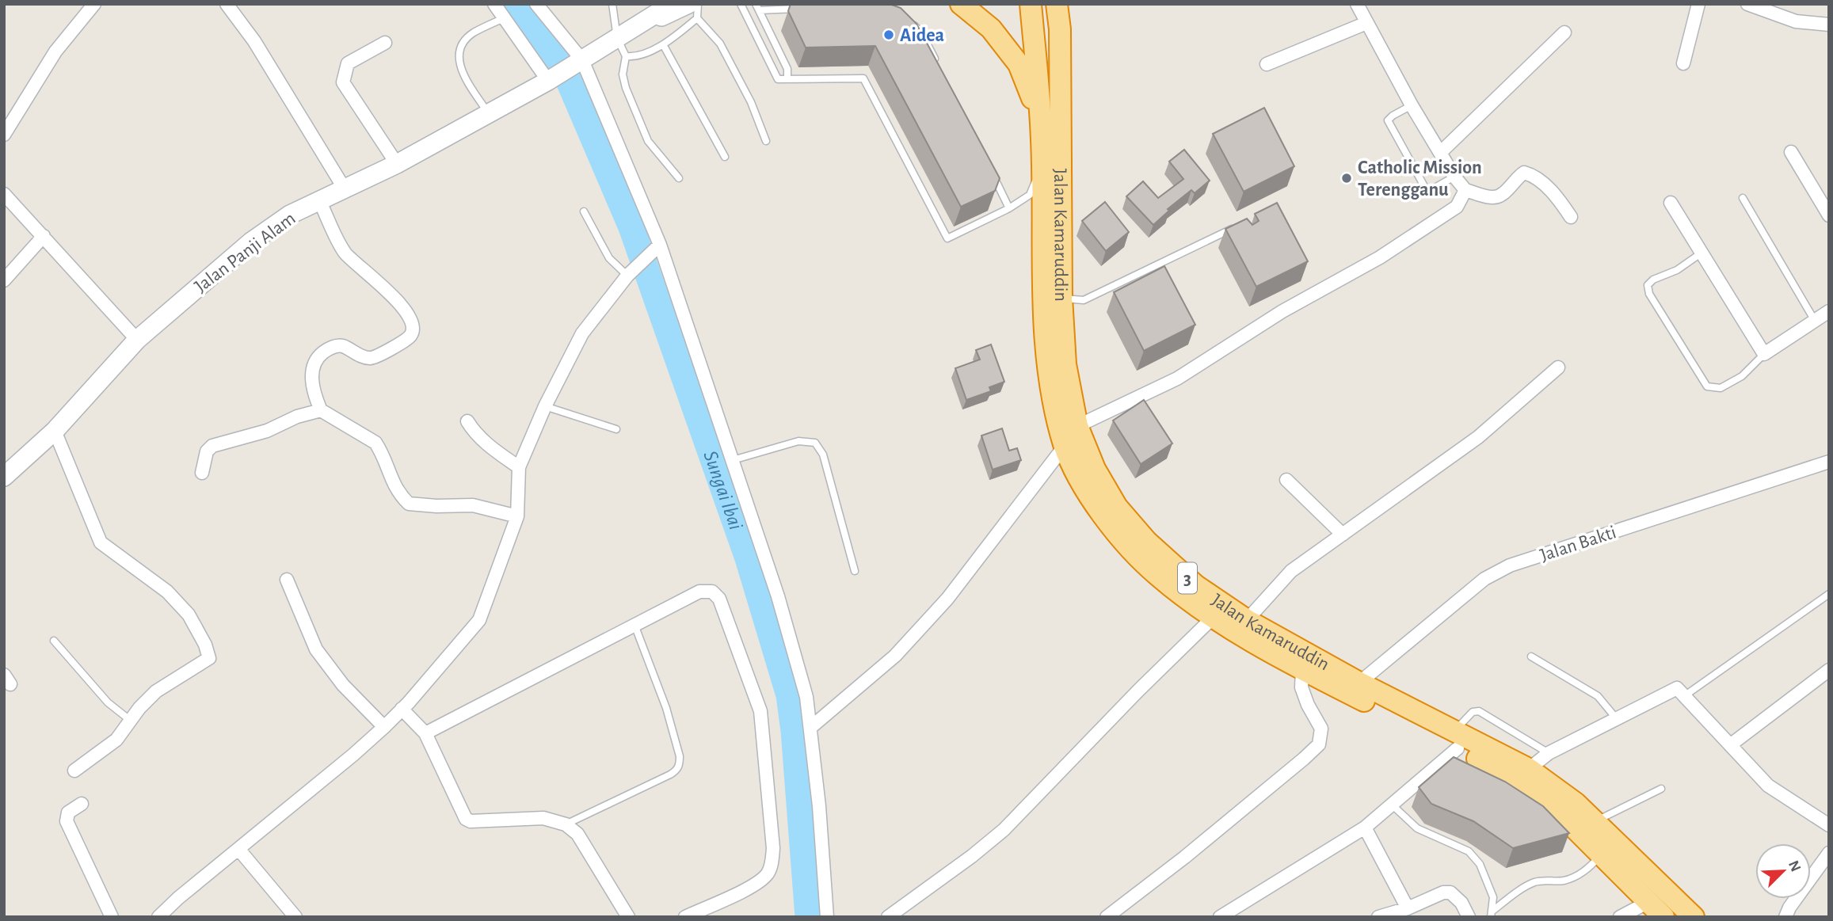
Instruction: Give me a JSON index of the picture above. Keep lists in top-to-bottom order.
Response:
{
  "streets": {
    "highway": ["Jalan Kamaruddin", "3"],
    "main road": ["Jalan Panji Alam"],
    "street": ["Jalan Bakti"]
  },
  "crossings": [
    ["Jalan Kamaruddin", "Jalan Bakti"]
  ],
  "water": ["Sungai Ibai"],
  "places": ["Aidea", "Catholic Mission Terengganu"],
  "north": "top right"
}
